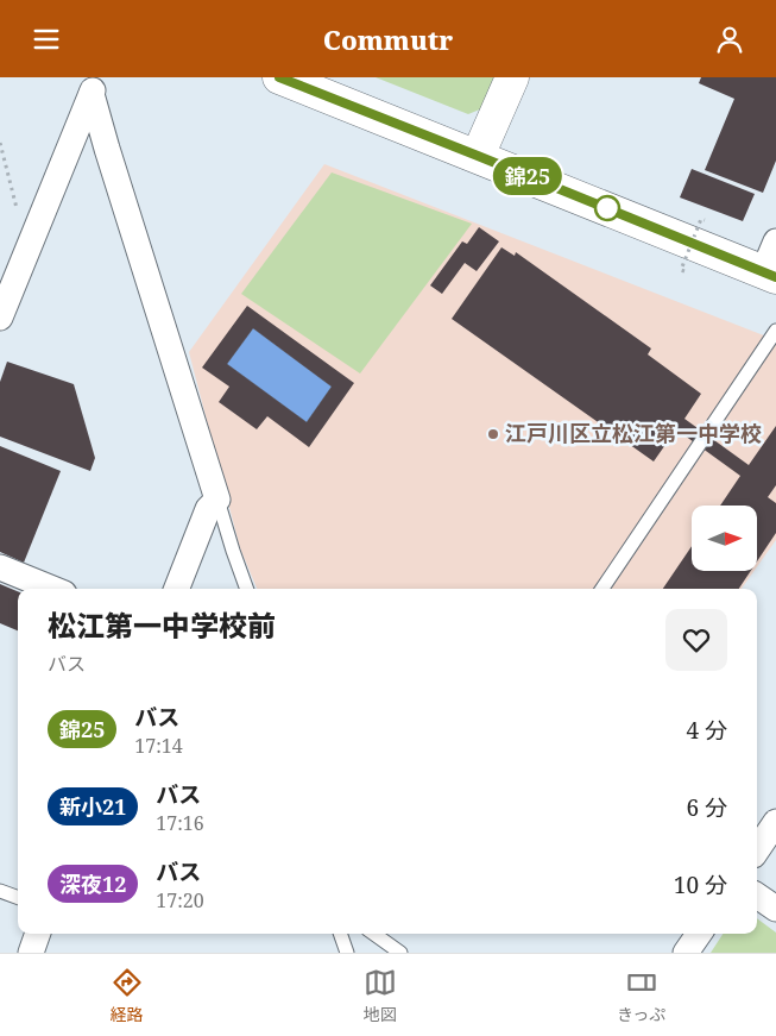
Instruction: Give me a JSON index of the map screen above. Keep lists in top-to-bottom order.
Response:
{
  "places": ["江戸川区立松江第一中学校"],
  "lines": ["bus line 錦25"],
  "north": "right",
  "page": {
    "header": "Commutr",
    "on_map": "錦25",
    "heading": ["松江第一中学校前", "バス"],
    "list": [
      {
        "mark": "錦25",
        "name": "バス",
        "note": "17:14",
        "value": "4 分"
      },
      {
        "mark": "新小21",
        "name": "バス",
        "note": "17:16",
        "value": "6 分"
      },
      {
        "mark": "深夜12",
        "name": "バス",
        "note": "17:20",
        "value": "10 分"
      }
    ],
    "tabs": ["経路", "地図", "きっぷ"]
  }
}
